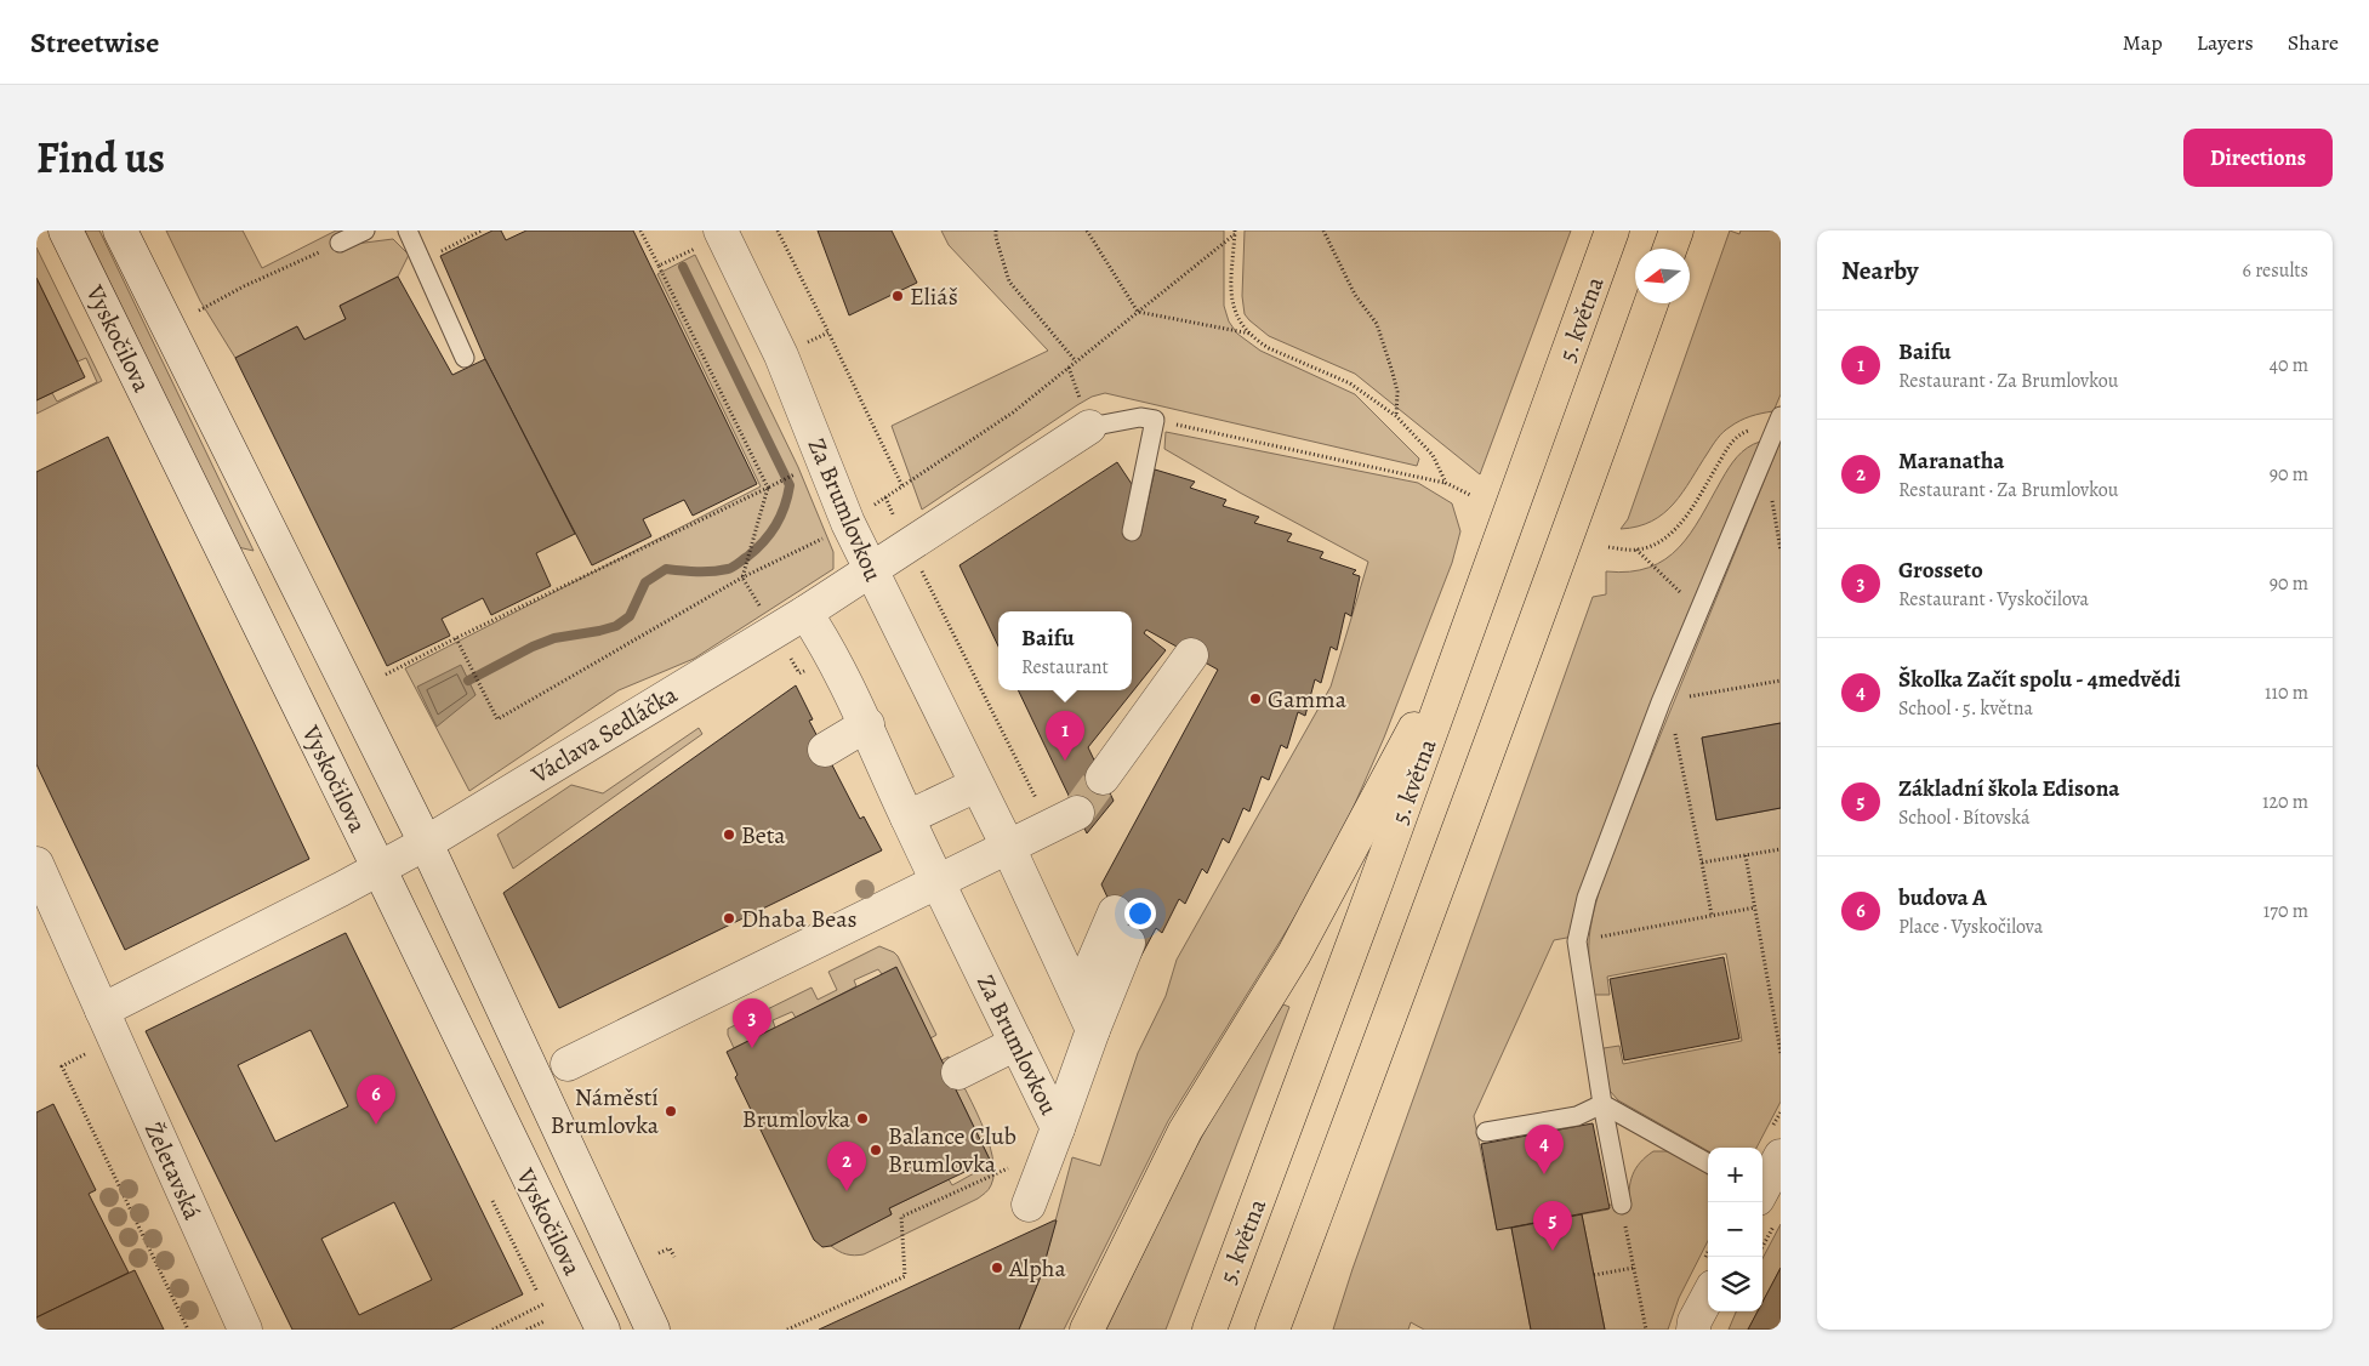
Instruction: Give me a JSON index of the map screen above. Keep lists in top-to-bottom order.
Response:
{
  "streets": {
    "highway": ["5. května"],
    "street": [
      "Vyskočilova",
      "Za Brumlovkou",
      "Václava Sedláčka",
      "Želetavská"
    ]
  },
  "crossings": [
    ["Vyskočilova", "Václava Sedláčka"],
    ["Za Brumlovkou", "Václava Sedláčka"],
    ["Václava Sedláčka", "Želetavská"]
  ],
  "places": [
    "Eliáš",
    "Gamma",
    "Beta",
    "Dhaba Beas",
    "Náměstí Brumlovka",
    "Brumlovka",
    "Balance Club Brumlovka",
    "Alpha"
  ],
  "north": "left",
  "page": {
    "header": "Streetwise",
    "nav": ["Map", "Layers", "Share"],
    "title": "Find us",
    "buttons": "Directions",
    "heading": ["Nearby", "6 results"],
    "list": [
      {
        "mark": "1",
        "name": "Baifu",
        "note": "Restaurant · Za Brumlovkou",
        "value": "40 m"
      },
      {
        "mark": "2",
        "name": "Maranatha",
        "note": "Restaurant · Za Brumlovkou",
        "value": "90 m"
      },
      {
        "mark": "3",
        "name": "Grosseto",
        "note": "Restaurant · Vyskočilova",
        "value": "90 m"
      },
      {
        "mark": "4",
        "name": "Školka Začít spolu - 4medvědi",
        "note": "School · 5. května",
        "value": "110 m"
      },
      {
        "mark": "5",
        "name": "Základní škola Edisona",
        "note": "School · Bítovská",
        "value": "120 m"
      },
      {
        "mark": "6",
        "name": "budova A",
        "note": "Place · Vyskočilova",
        "value": "170 m"
      }
    ],
    "popup": ["Baifu", "Restaurant"],
    "pins": [
      "1",
      "3",
      "6",
      "4",
      "2",
      "5"
    ],
    "map_buttons": ["+", "−"]
  }
}
